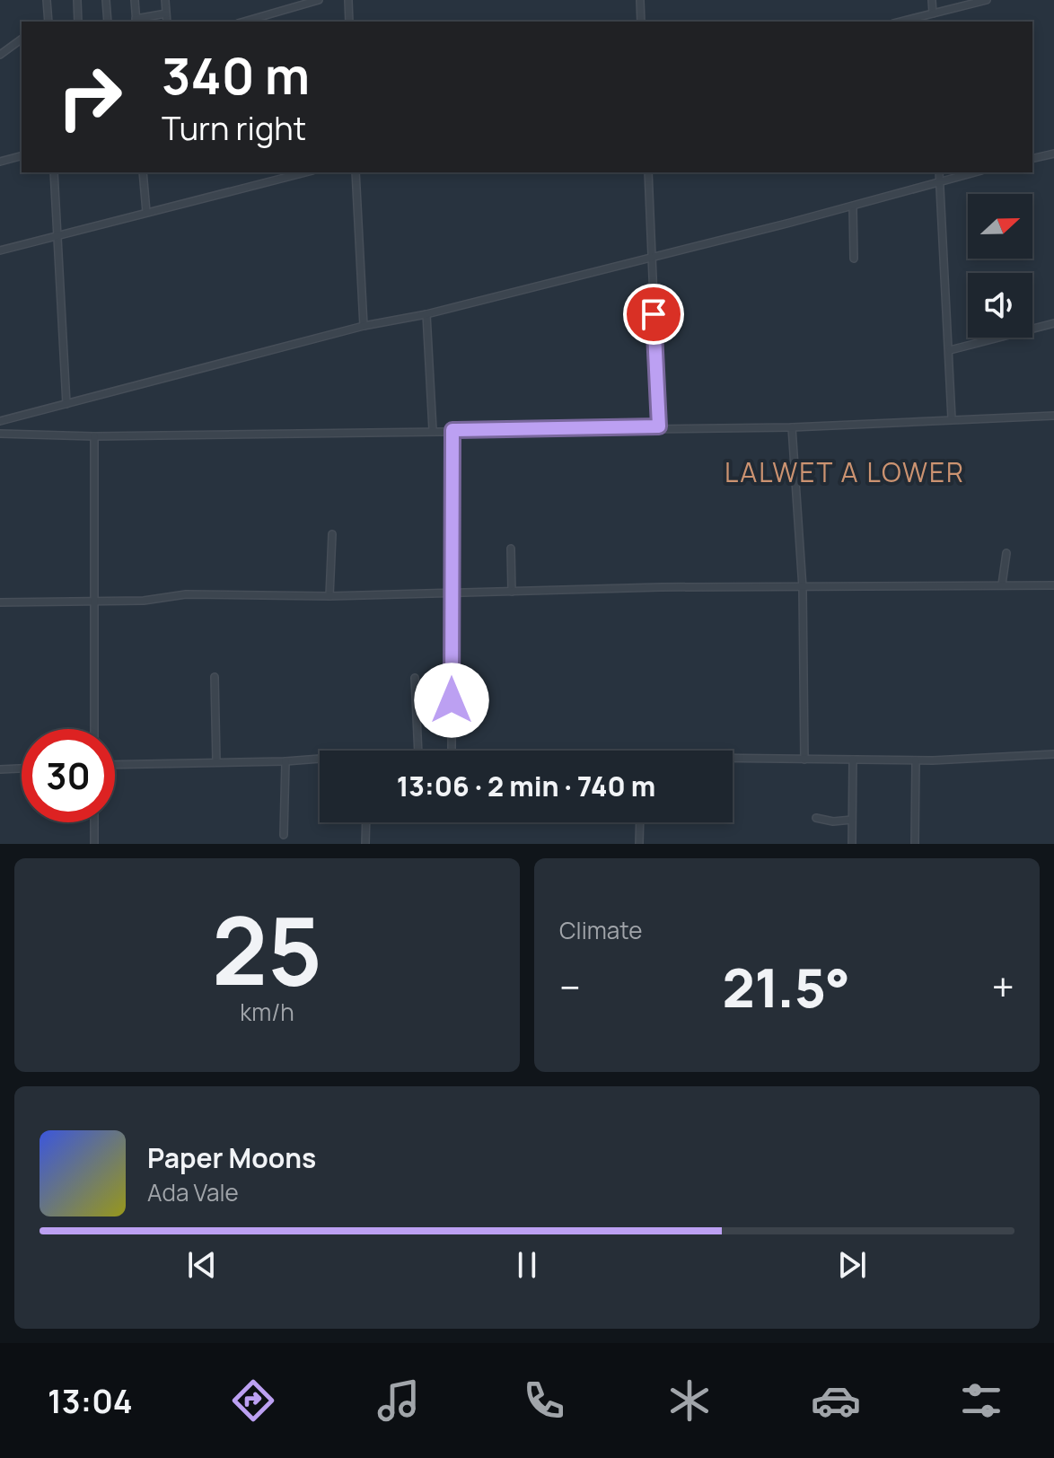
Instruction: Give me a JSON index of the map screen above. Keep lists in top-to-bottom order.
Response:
{
  "districts": ["LALWET A LOWER"],
  "north": "right",
  "page": {
    "turn": ["340 m", "Turn right"],
    "limit": "30",
    "trip": "13:06 · 2 min · 740 m",
    "tile": [
      ["25", "km/h"],
      "Climate"
    ],
    "heat": ["−", "21.5°", "+"],
    "song": ["Paper Moons", "Ada Vale"],
    "tabs": "13:04"
  }
}
